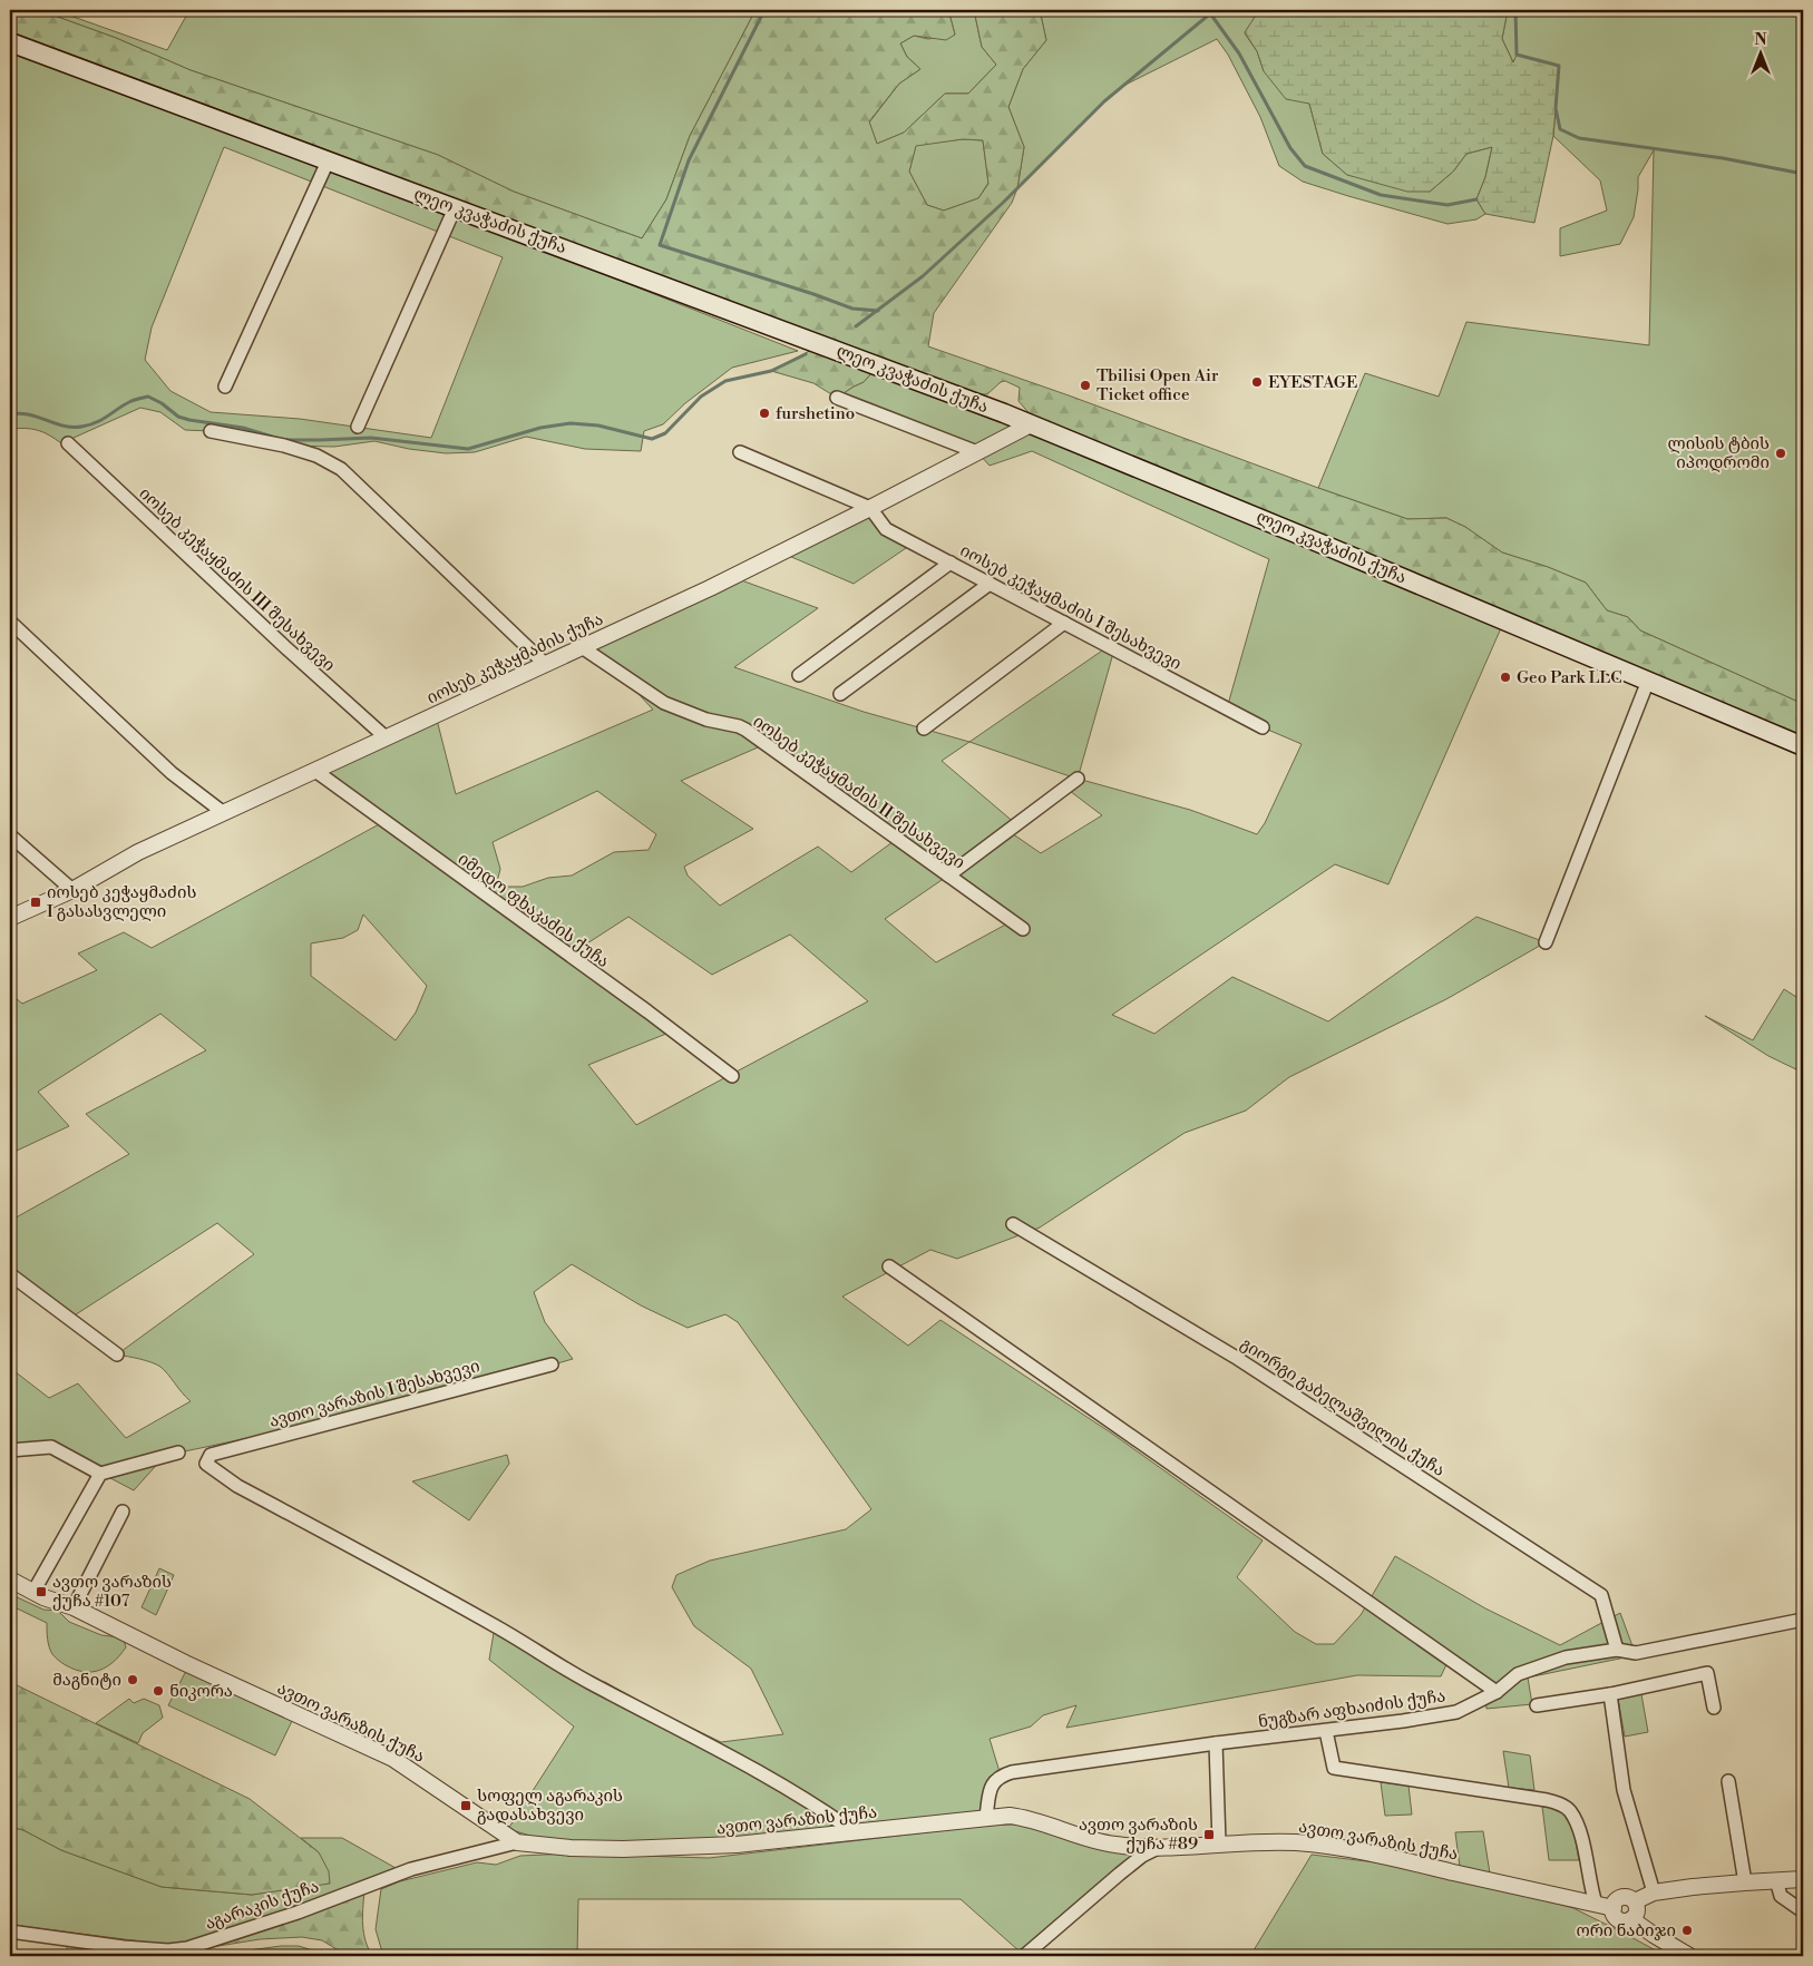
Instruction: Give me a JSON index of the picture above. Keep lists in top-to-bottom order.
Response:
{
  "streets": {
    "main road": ["ლეო კვაჭაძის ქუჩა"],
    "street": [
      "იოსებ კეჭაყმაძის III შესახვევი",
      "იოსებ კეჭაყმაძის I შესახვევი",
      "იოსებ კეჭაყმაძის ქუჩა",
      "იოსებ კეჭაყმაძის II შესახვევი",
      "იმედო ფხაკაძის ქუჩა",
      "ავთო ვარაზის I შესახვევი",
      "გიორგი გაბელაშვილის ქუჩა",
      "ნუგზარ აფხაიძის ქუჩა",
      "ავთო ვარაზის ქუჩა",
      "აგარაკის ქუჩა"
    ]
  },
  "crossings": [
    ["ლეო კვაჭაძის ქუჩა", "იოსებ კეჭაყმაძის ქუჩა"],
    ["იოსებ კეჭაყმაძის III შესახვევი", "იოსებ კეჭაყმაძის ქუჩა"],
    ["იოსებ კეჭაყმაძის I შესახვევი", "იოსებ კეჭაყმაძის ქუჩა"],
    ["იოსებ კეჭაყმაძის ქუჩა", "იოსებ კეჭაყმაძის II შესახვევი"],
    ["იოსებ კეჭაყმაძის ქუჩა", "იმედო ფხაკაძის ქუჩა"],
    ["ავთო ვარაზის I შესახვევი", "ავთო ვარაზის ქუჩა"],
    ["გიორგი გაბელაშვილის ქუჩა", "ნუგზარ აფხაიძის ქუჩა"],
    ["ნუგზარ აფხაიძის ქუჩა", "ავთო ვარაზის ქუჩა"],
    ["ავთო ვარაზის ქუჩა", "აგარაკის ქუჩა"]
  ],
  "places": {
    "other": [
      "EYESTAGE",
      "Tbilisi Open Air Ticket office",
      "furshetino",
      "ლისის ტბის იპოდრომი",
      "Geo Park LLC",
      "მაგნიტი",
      "ნიკორა",
      "ორი ნაბიჯი"
    ],
    "transit": [
      "იოსებ კეჭაყმაძის I გასასვლელი",
      "ავთო ვარაზის ქუჩა #107",
      "სოფელ აგარაკის გადასახვევი",
      "ავთო ვარაზის ქუჩა #89"
    ]
  },
  "north": "top"
}
